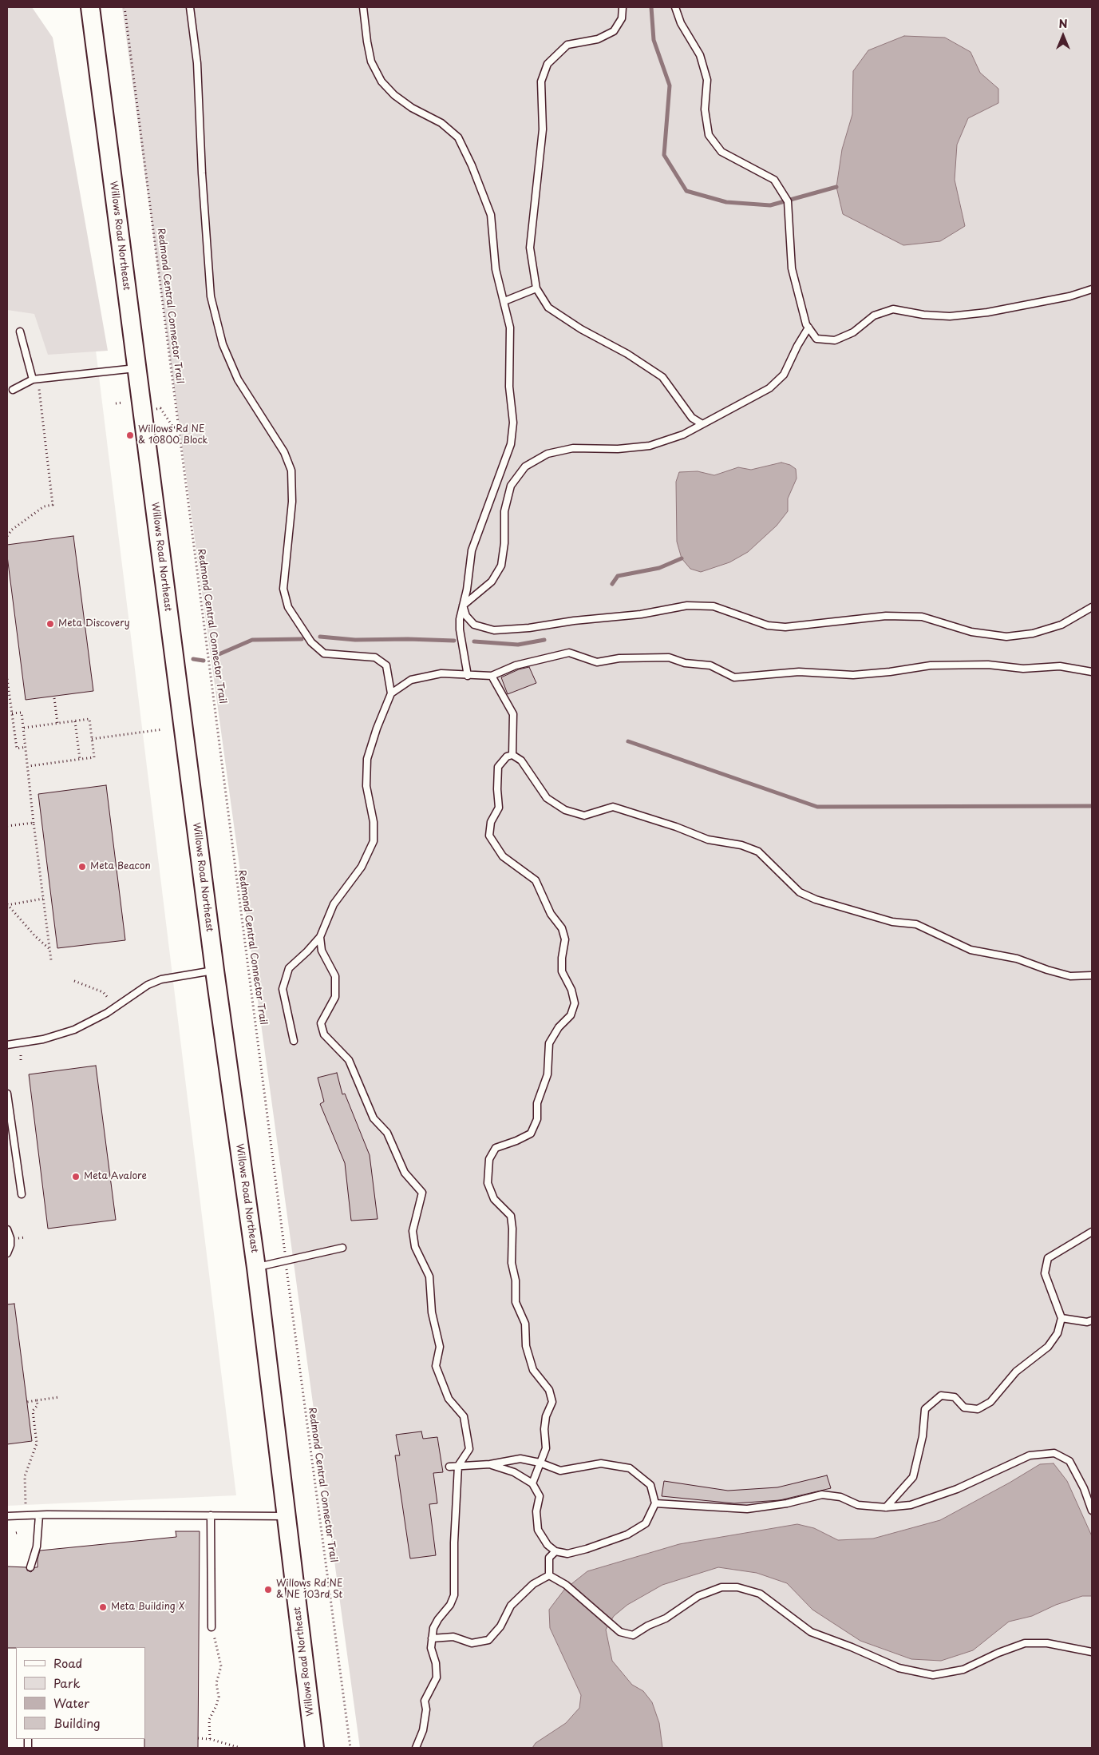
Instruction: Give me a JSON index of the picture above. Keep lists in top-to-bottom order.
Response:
{
  "streets": {
    "main road": ["Willows Road Northeast"],
    "path": ["Redmond Central Connector Trail"]
  },
  "places": [
    "Willows Rd NE & 10800 Block",
    "Meta Discovery",
    "Meta Beacon",
    "Meta Avalore",
    "Willows Rd NE & NE 103rd St",
    "Meta Building X"
  ],
  "legend": [
    "Road",
    "Park",
    "Water",
    "Building"
  ],
  "north": "top"
}
